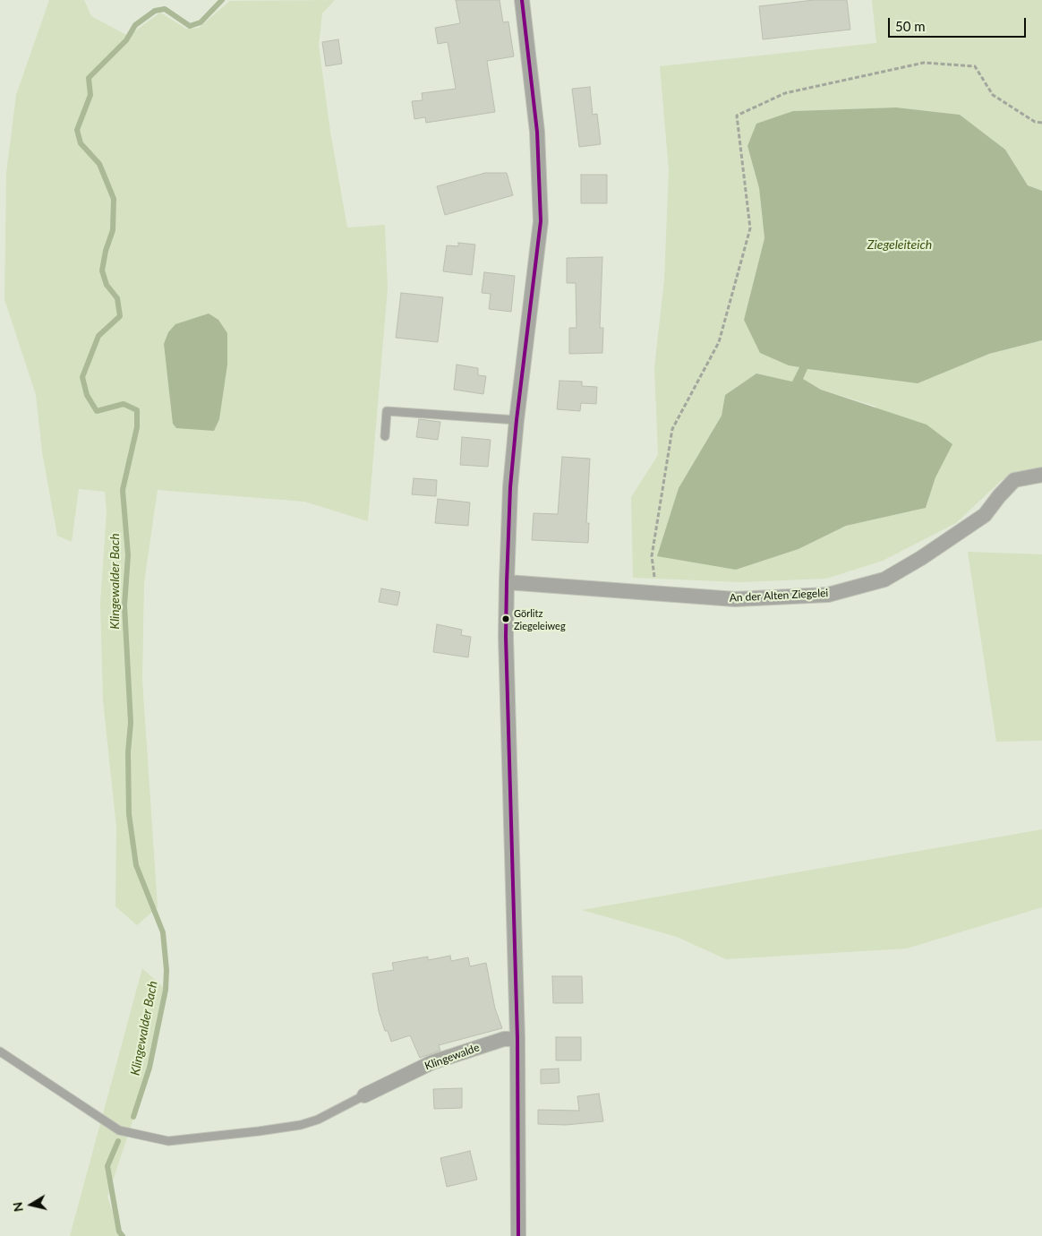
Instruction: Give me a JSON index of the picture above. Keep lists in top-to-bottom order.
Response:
{
  "streets": {
    "street": ["An der Alten Ziegelei", "Klingewalde"]
  },
  "water": ["Ziegeleiteich", "Klingewalder Bach"],
  "places": ["Görlitz Ziegeleiweg"],
  "scale_bar": "50 m",
  "north": "left"
}
